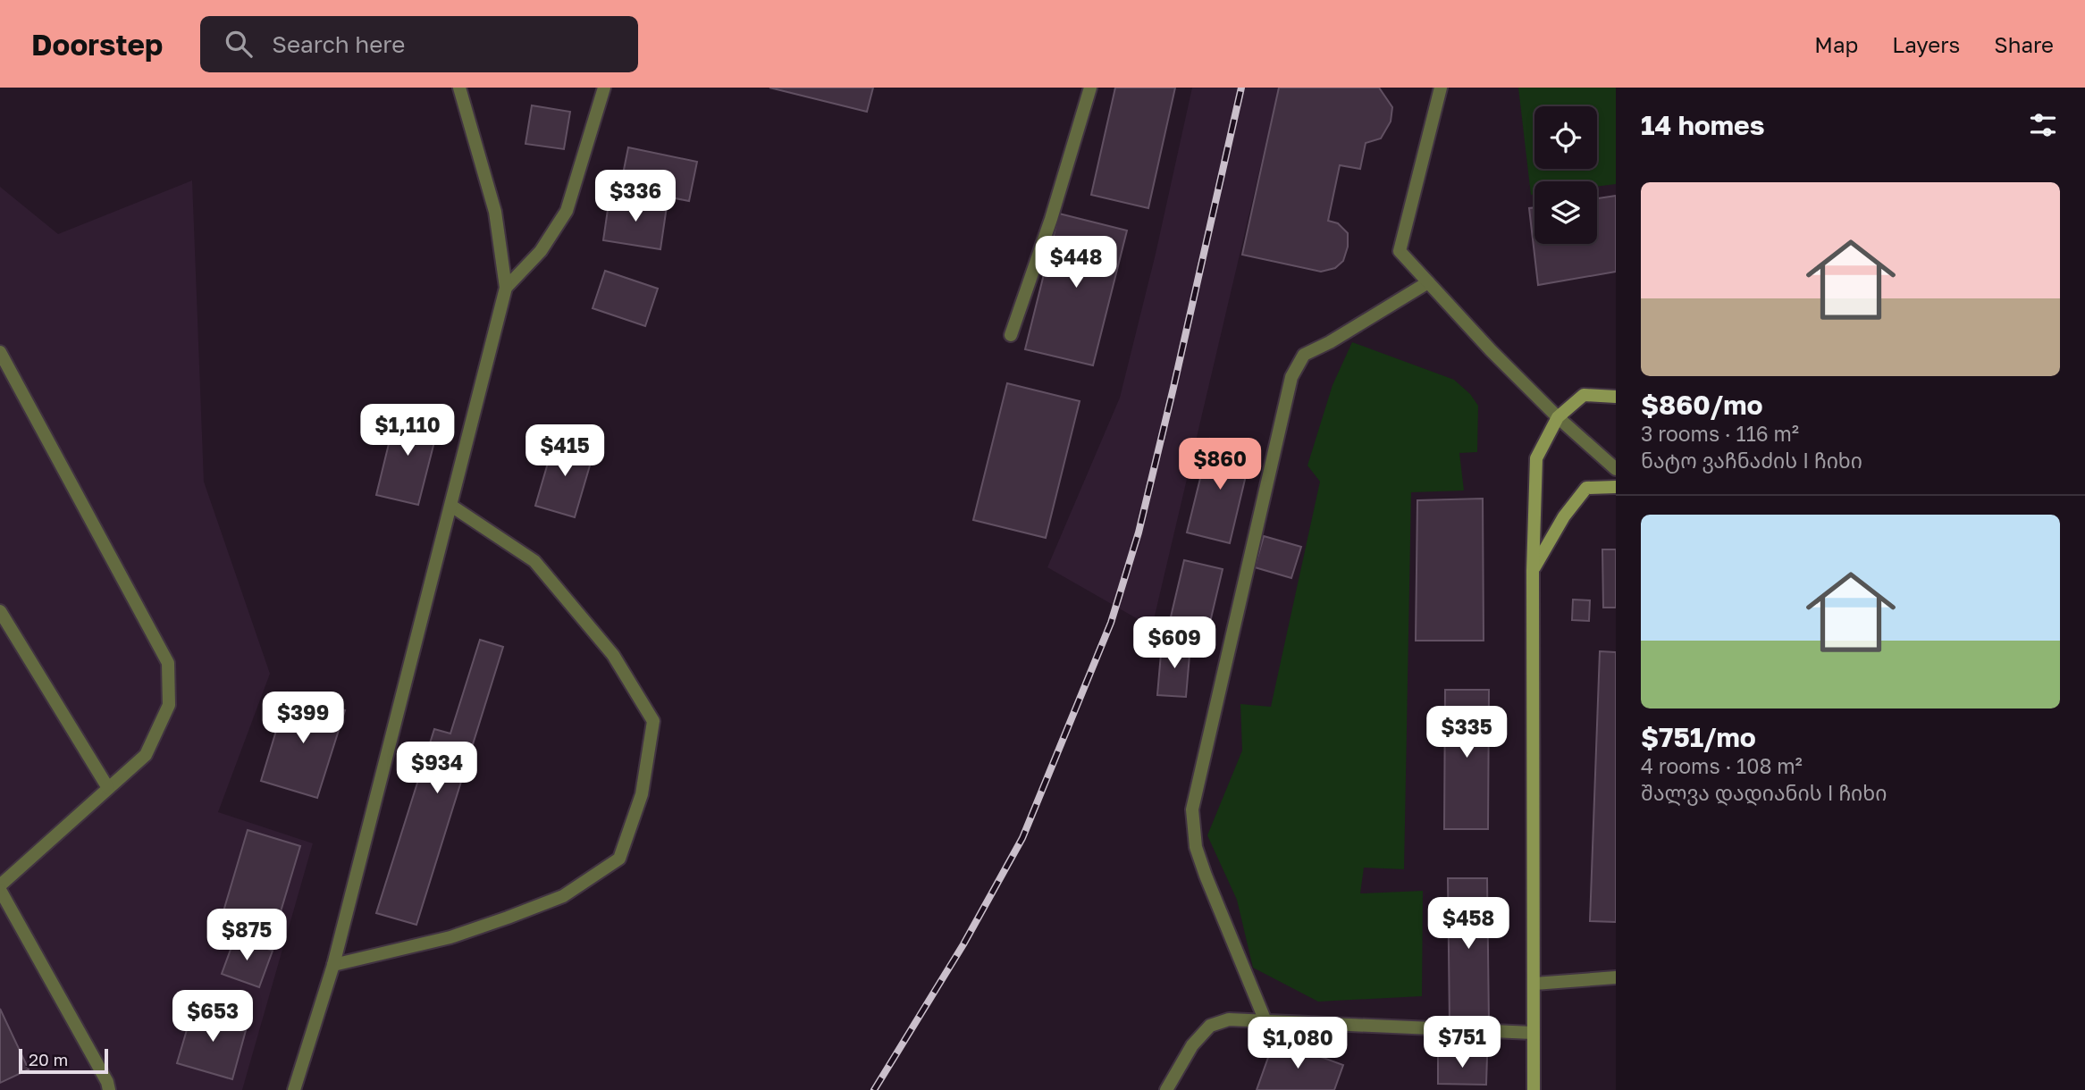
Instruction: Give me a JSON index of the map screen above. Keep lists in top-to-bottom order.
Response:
{
  "scale_bar": "20 m",
  "page": {
    "header": "Doorstep",
    "search": "Search here",
    "nav": ["Map", "Layers", "Share"],
    "heading": "14 homes",
    "list": [
      {
        "name": "$860/mo",
        "note": "3 rooms · 116 m² · ნატო ვაჩნაძის I ჩიხი"
      },
      {
        "name": "$751/mo",
        "note": "4 rooms · 108 m² · შალვა დადიანის I ჩიხი"
      }
    ],
    "price": [
      "$336",
      "$448",
      "$1,110",
      "$415",
      "$860",
      "$609",
      "$399",
      "$335",
      "$934",
      "$458",
      "$875",
      "$653",
      "$751",
      "$1,080"
    ],
    "scale": "20 m"
  }
}
